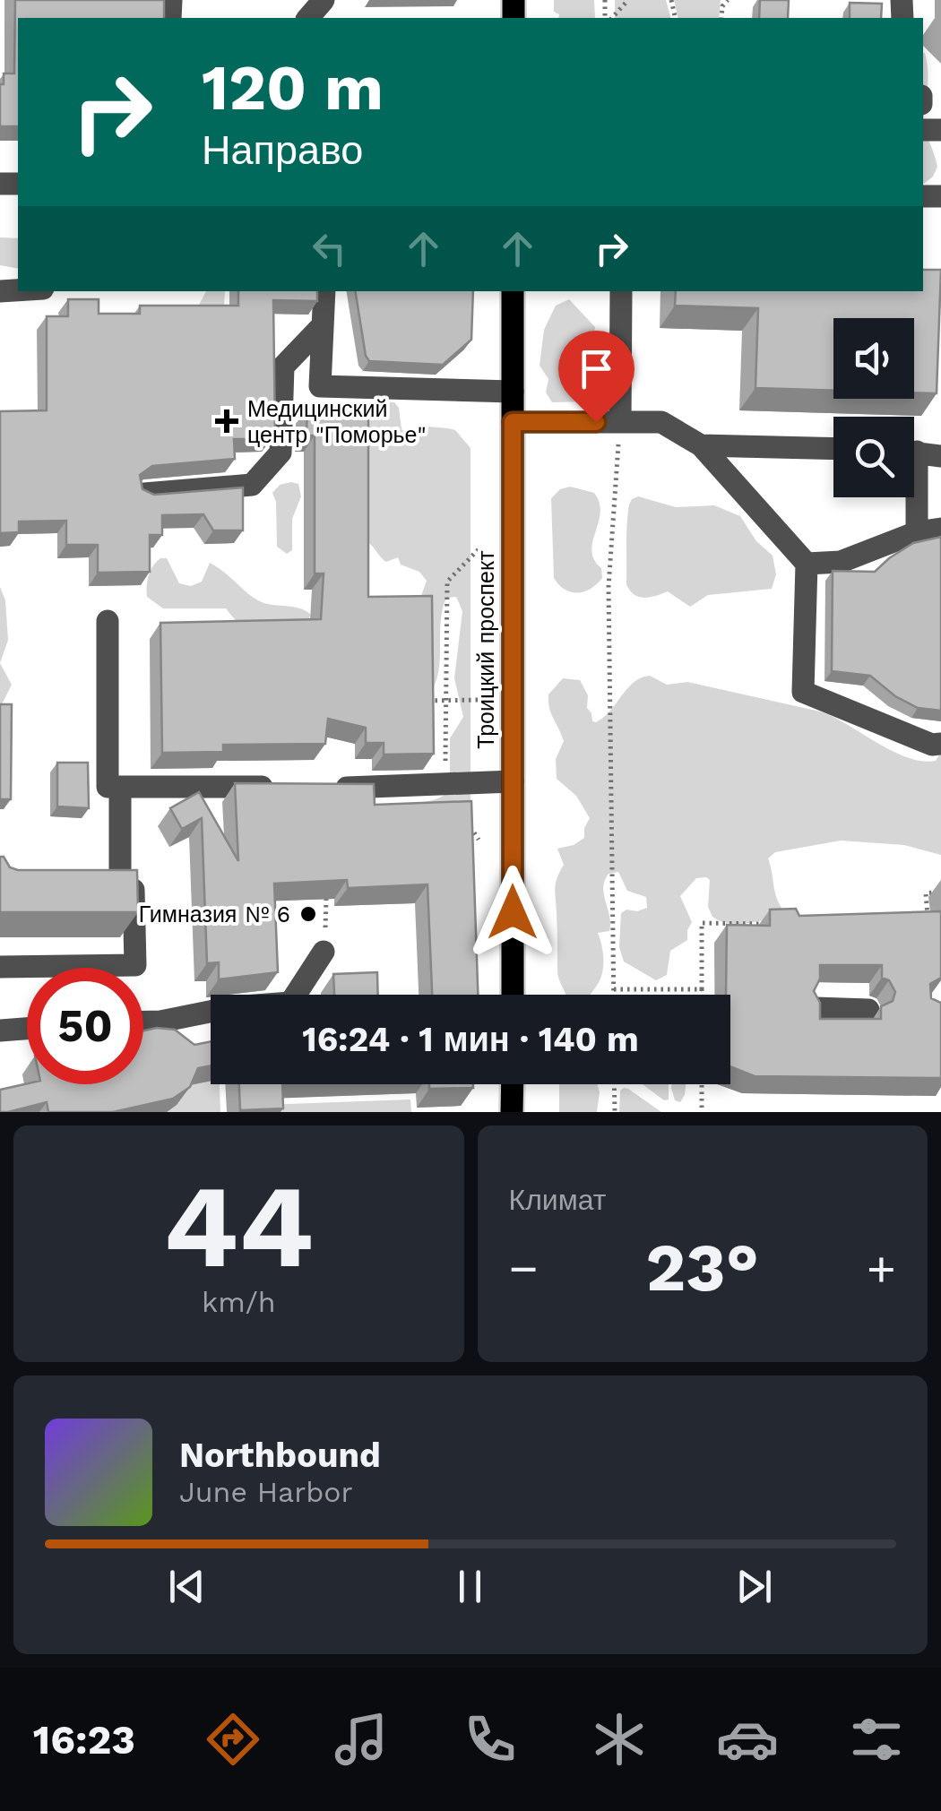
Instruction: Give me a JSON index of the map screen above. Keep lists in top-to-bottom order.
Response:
{
  "streets": {
    "main road": ["Троицкий проспект"]
  },
  "places": {
    "health": ["Медицинский центр \"Поморье\""],
    "other": ["Гимназия № 6"]
  },
  "page": {
    "turn": ["120 m", "Направо"],
    "limit": "50",
    "trip": "16:24 · 1 мин · 140 m",
    "tile": [
      ["44", "km/h"],
      "Климат"
    ],
    "heat": ["−", "23°", "+"],
    "song": ["Northbound", "June Harbor"],
    "tabs": "16:23"
  }
}
